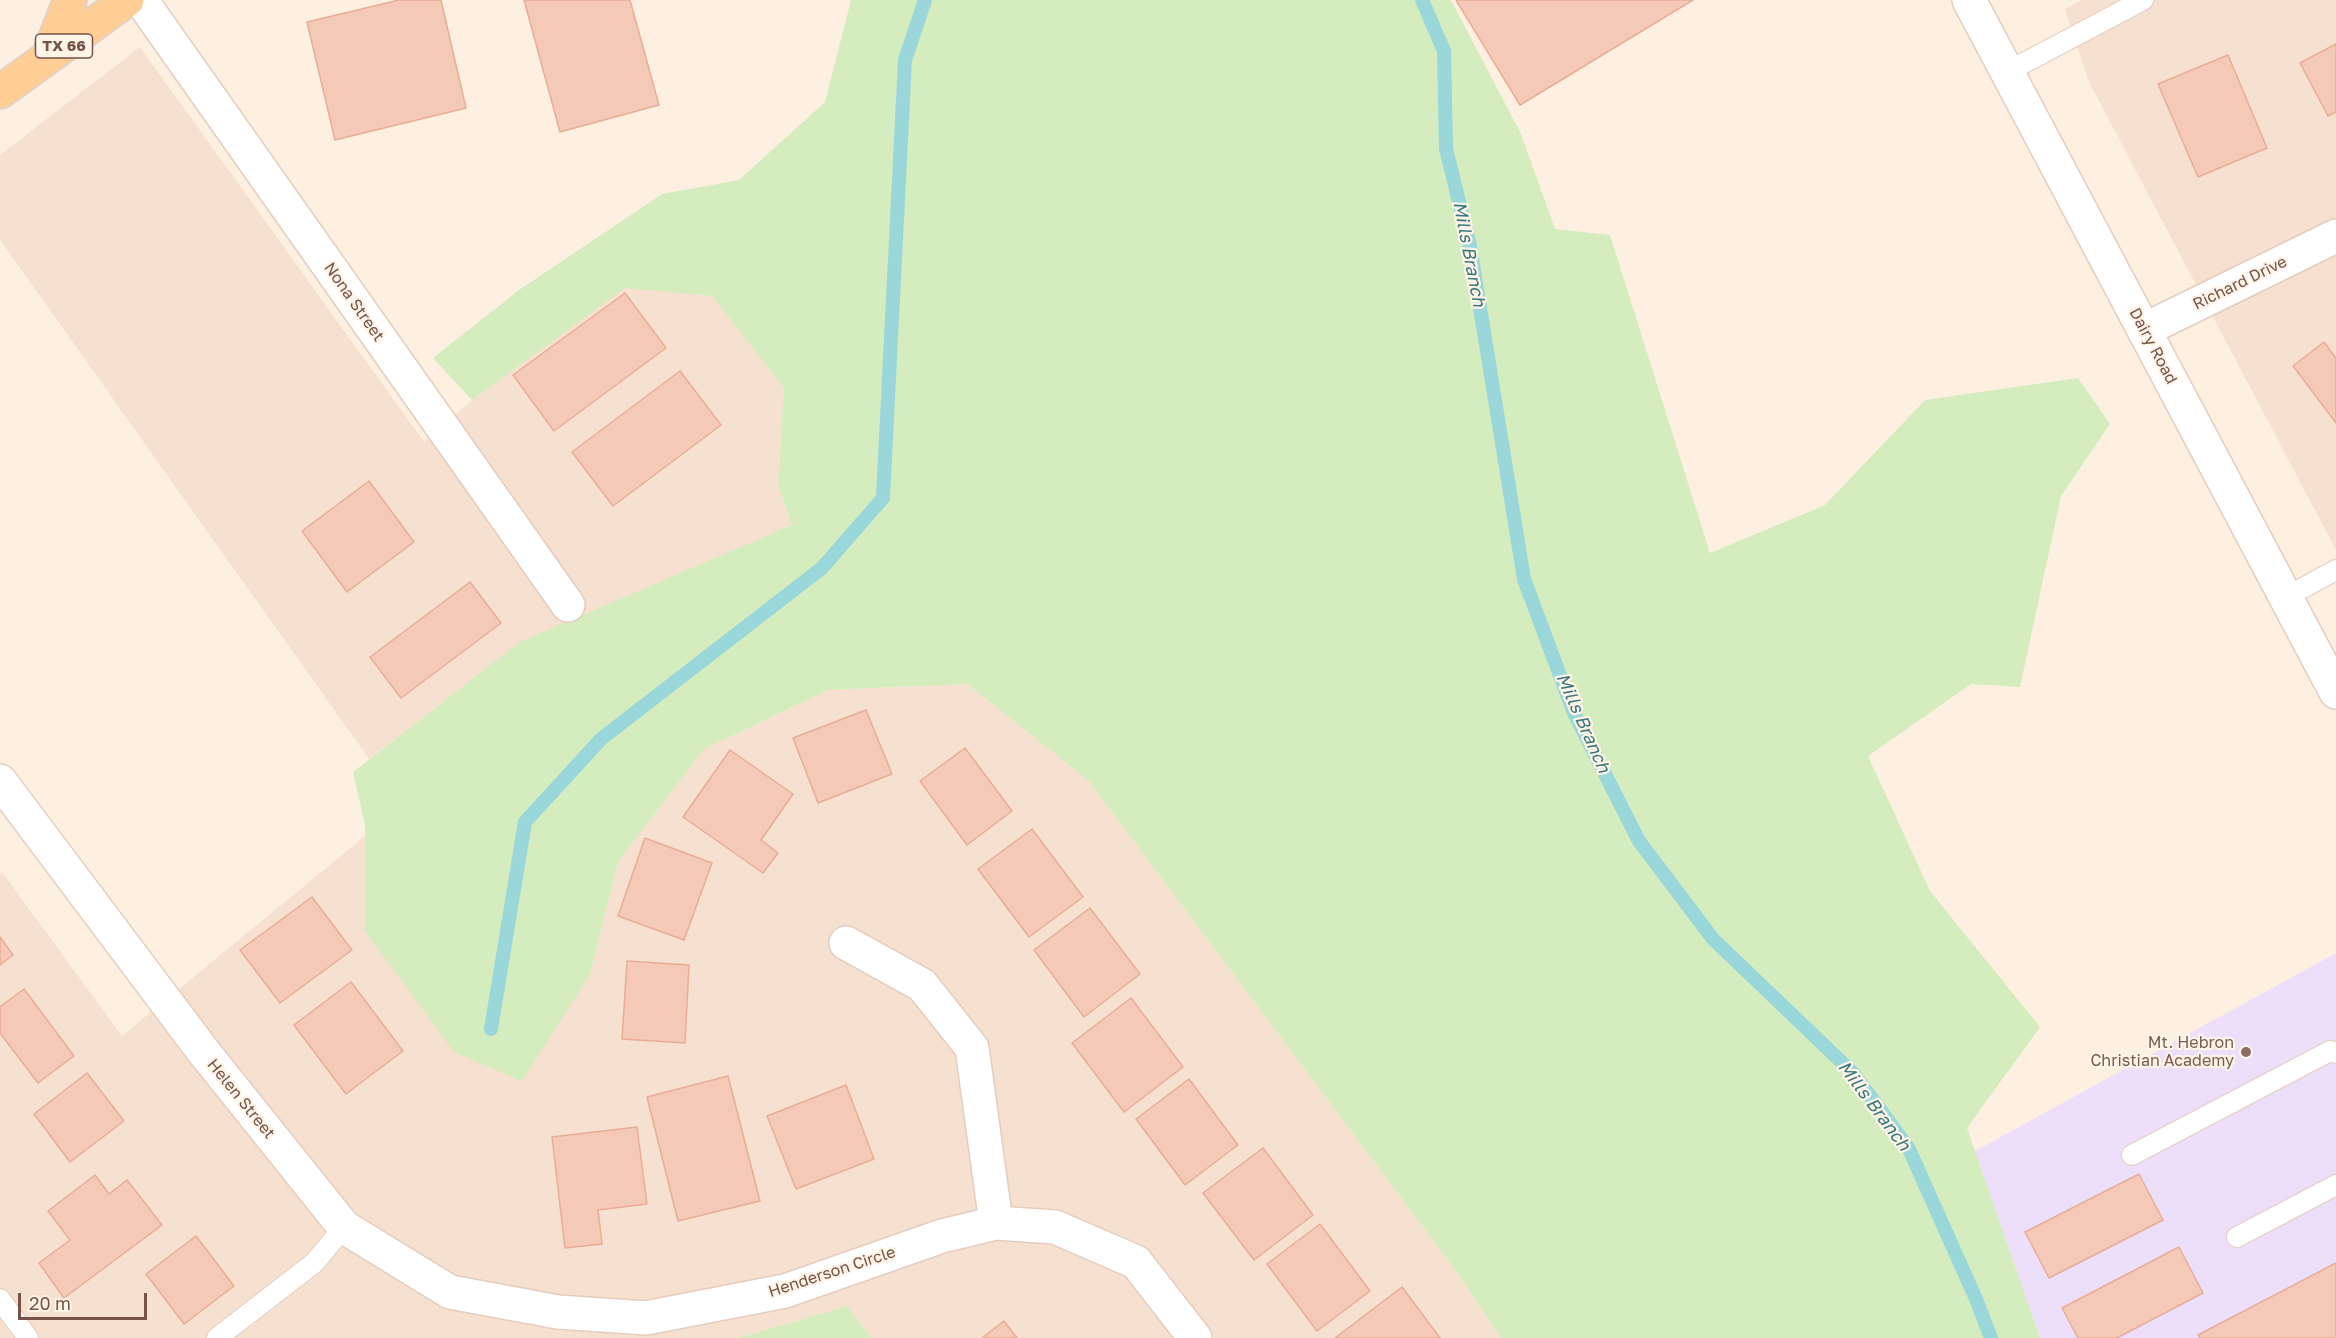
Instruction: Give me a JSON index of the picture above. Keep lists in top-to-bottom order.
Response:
{
  "streets": {
    "main road": ["TX 66"],
    "street": [
      "Richard Drive",
      "Nona Street",
      "Dairy Road",
      "Helen Street",
      "Henderson Circle"
    ]
  },
  "crossings": [
    ["Richard Drive", "Dairy Road"],
    ["Helen Street", "Henderson Circle"]
  ],
  "water": ["Mills Branch"],
  "places": ["Mt. Hebron Christian Academy"],
  "scale_bar": "20 m"
}
